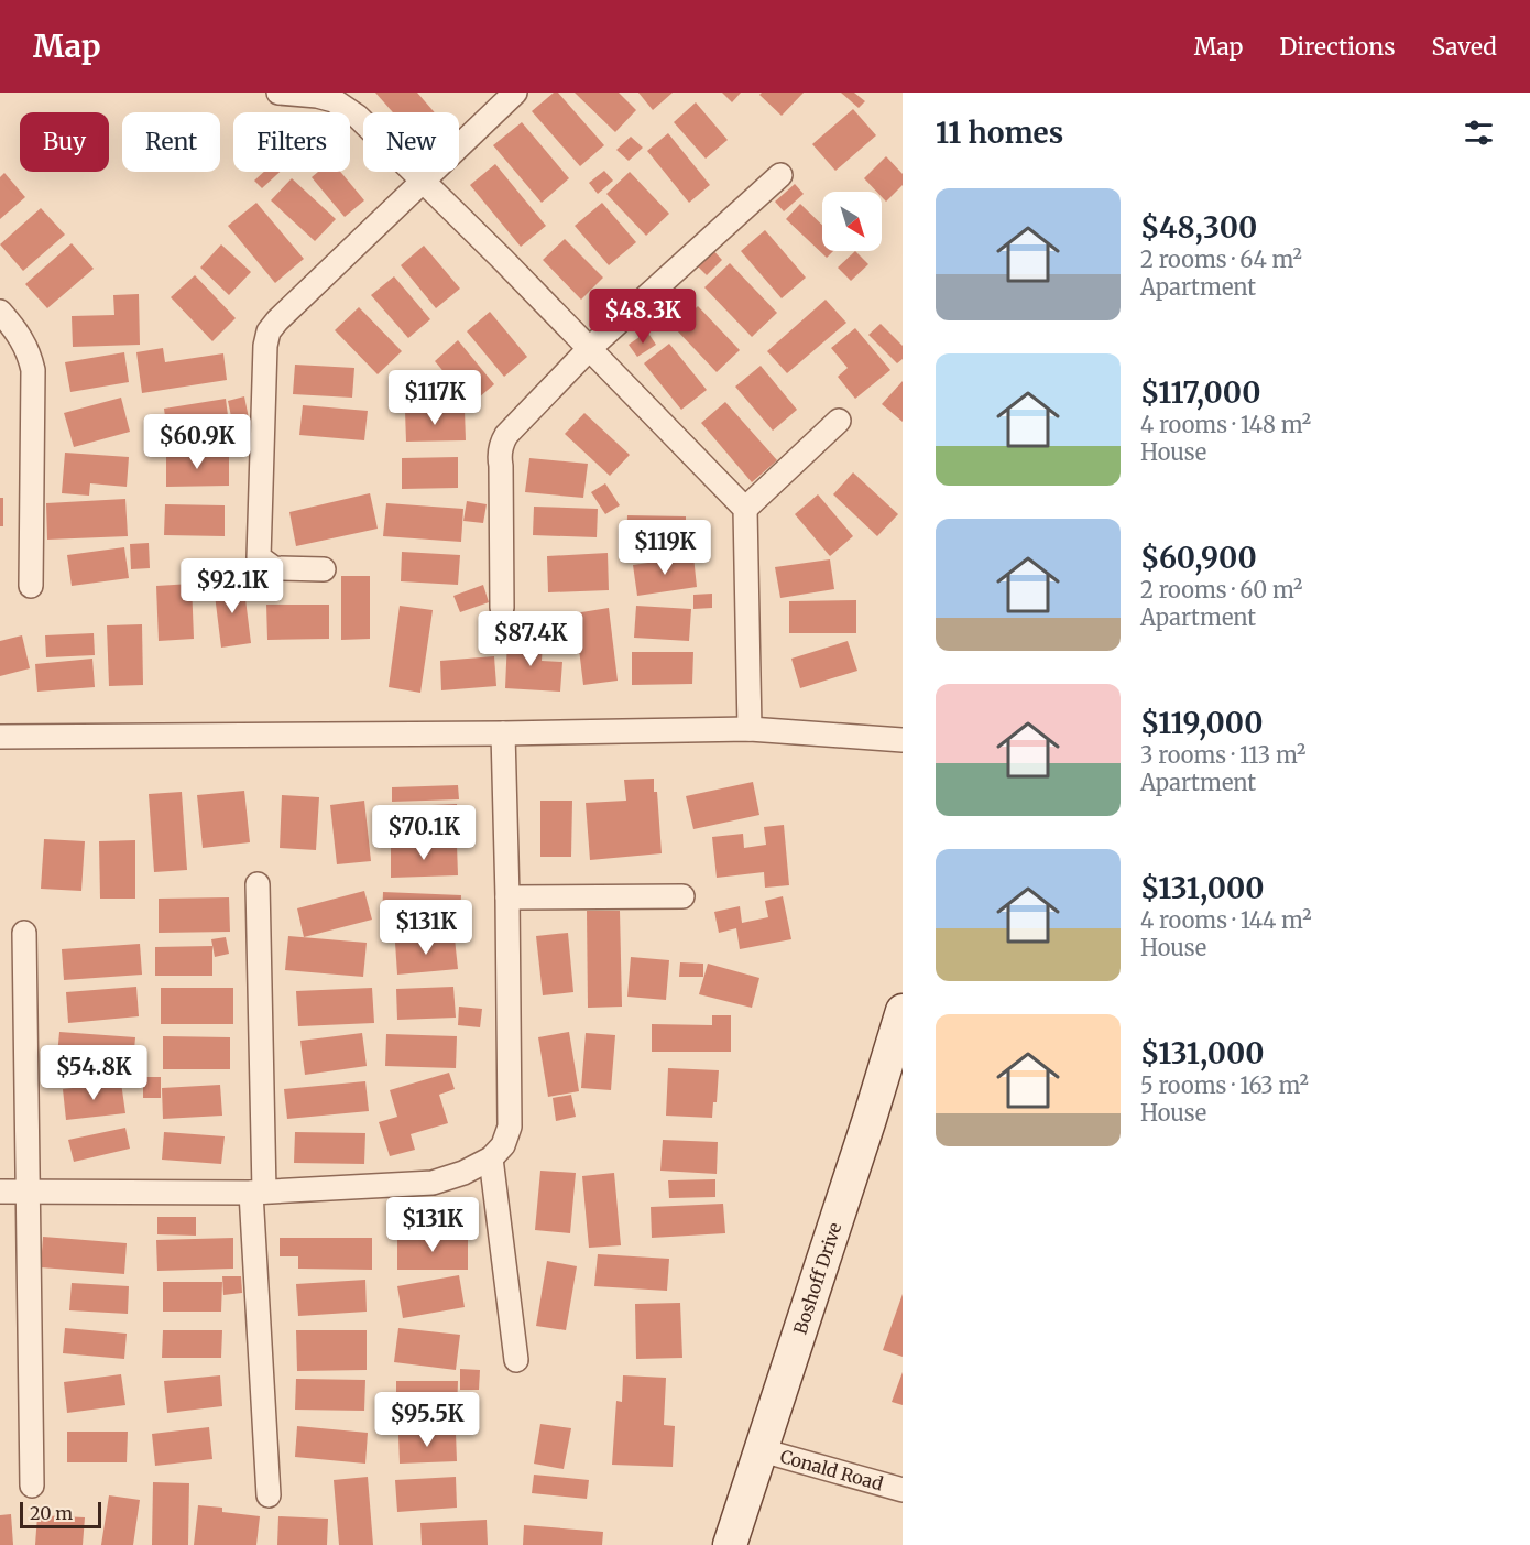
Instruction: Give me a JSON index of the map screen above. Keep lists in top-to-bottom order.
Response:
{
  "streets": {
    "main road": ["Boshoff Drive"],
    "street": ["Conald Road"]
  },
  "crossings": [
    ["Boshoff Drive", "Conald Road"]
  ],
  "scale_bar": "20 m",
  "north": "bottom right",
  "page": {
    "header": "Map",
    "nav": ["Map", "Directions", "Saved"],
    "heading": "11 homes",
    "chip": [
      "Buy",
      "Rent",
      "Filters",
      "New"
    ],
    "list": [
      {
        "name": "$48,300",
        "note": "2 rooms · 64 m² · Apartment"
      },
      {
        "name": "$117,000",
        "note": "4 rooms · 148 m² · House"
      },
      {
        "name": "$60,900",
        "note": "2 rooms · 60 m² · Apartment"
      },
      {
        "name": "$119,000",
        "note": "3 rooms · 113 m² · Apartment"
      },
      {
        "name": "$131,000",
        "note": "4 rooms · 144 m² · House"
      },
      {
        "name": "$131,000",
        "note": "5 rooms · 163 m² · House"
      }
    ],
    "price": [
      "$48.3K",
      "$117K",
      "$60.9K",
      "$119K",
      "$92.1K",
      "$87.4K",
      "$70.1K",
      "$131K",
      "$54.8K",
      "$131K",
      "$95.5K"
    ],
    "scale": "20 m"
  }
}
